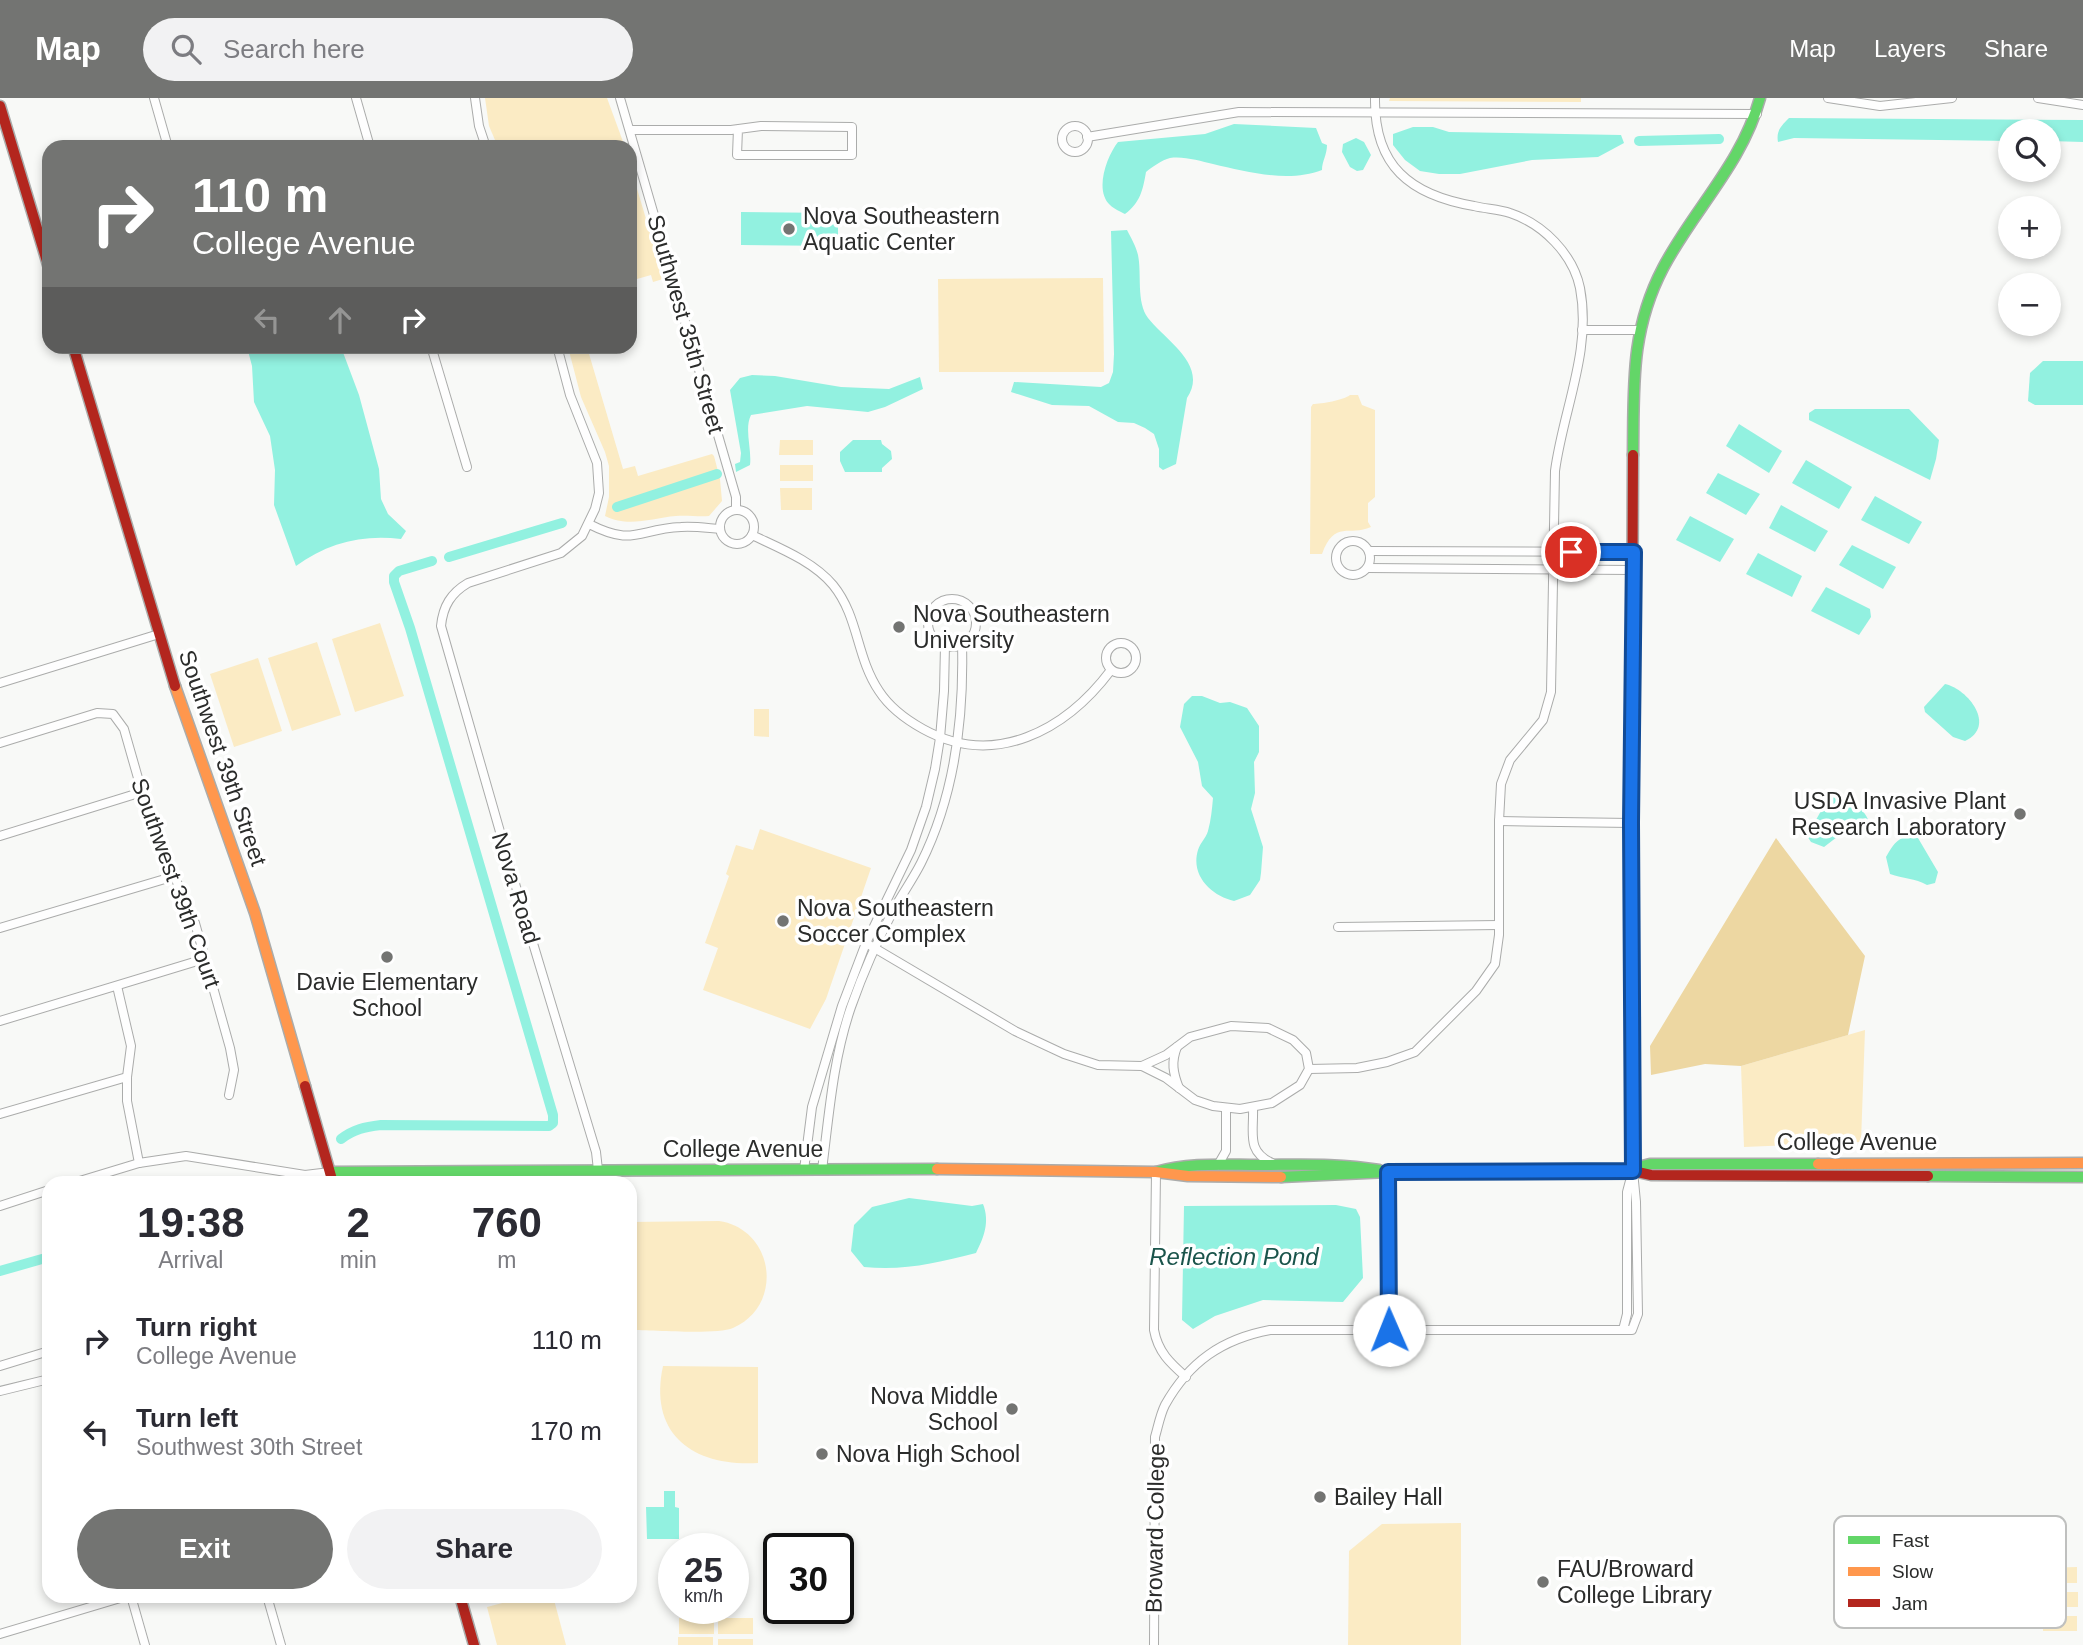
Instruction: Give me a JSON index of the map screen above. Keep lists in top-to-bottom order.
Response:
{
  "streets": {
    "street": [
      "Southwest 35th Street",
      "Southwest 39th Street",
      "Southwest 39th Court",
      "Nova Road",
      "College Avenue",
      "Broward College"
    ]
  },
  "crossings": [
    ["Nova Road", "College Avenue"],
    ["College Avenue", "Broward College"]
  ],
  "water": ["Reflection Pond"],
  "places": [
    "Nova Southeastern Aquatic Center",
    "Nova Southeastern University",
    "USDA Invasive Plant Research Laboratory",
    "Nova Southeastern Soccer Complex",
    "Davie Elementary School",
    "Nova Middle School",
    "Nova High School",
    "Bailey Hall",
    "FAU/Broward College Library"
  ],
  "legend": ["Fast", "Slow", "Jam"],
  "page": {
    "header": "Map",
    "search": "Search here",
    "nav": ["Map", "Layers", "Share"],
    "map_buttons": ["+", "−"],
    "turn": ["110 m", "College Avenue"],
    "eta": [
      "19:38",
      "Arrival",
      "2",
      "min",
      "760",
      "m"
    ],
    "list": [
      {
        "name": "Turn right",
        "note": "College Avenue",
        "value": "110 m"
      },
      {
        "name": "Turn left",
        "note": "Southwest 30th Street",
        "value": "170 m"
      }
    ],
    "buttons": ["Exit", "Share"],
    "speed": "25 km/h",
    "limit": "30"
  }
}
